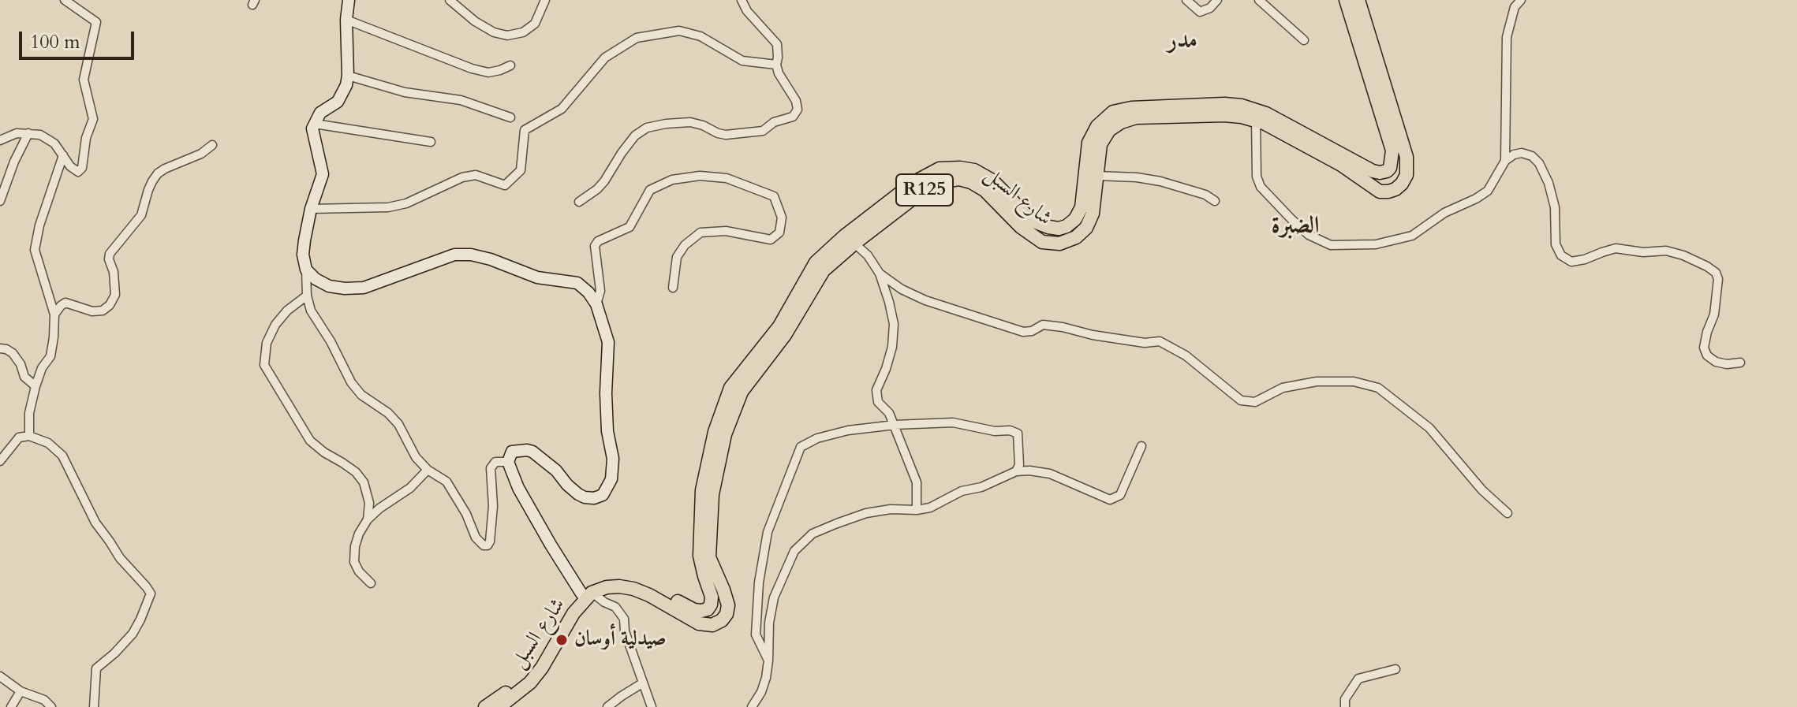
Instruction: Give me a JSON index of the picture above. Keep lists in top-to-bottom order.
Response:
{
  "streets": {
    "main road": ["R125", "شارع السبل"]
  },
  "districts": ["مدر", "الضبرة"],
  "places": ["صيدلية أوسان"],
  "scale_bar": "100 m"
}
